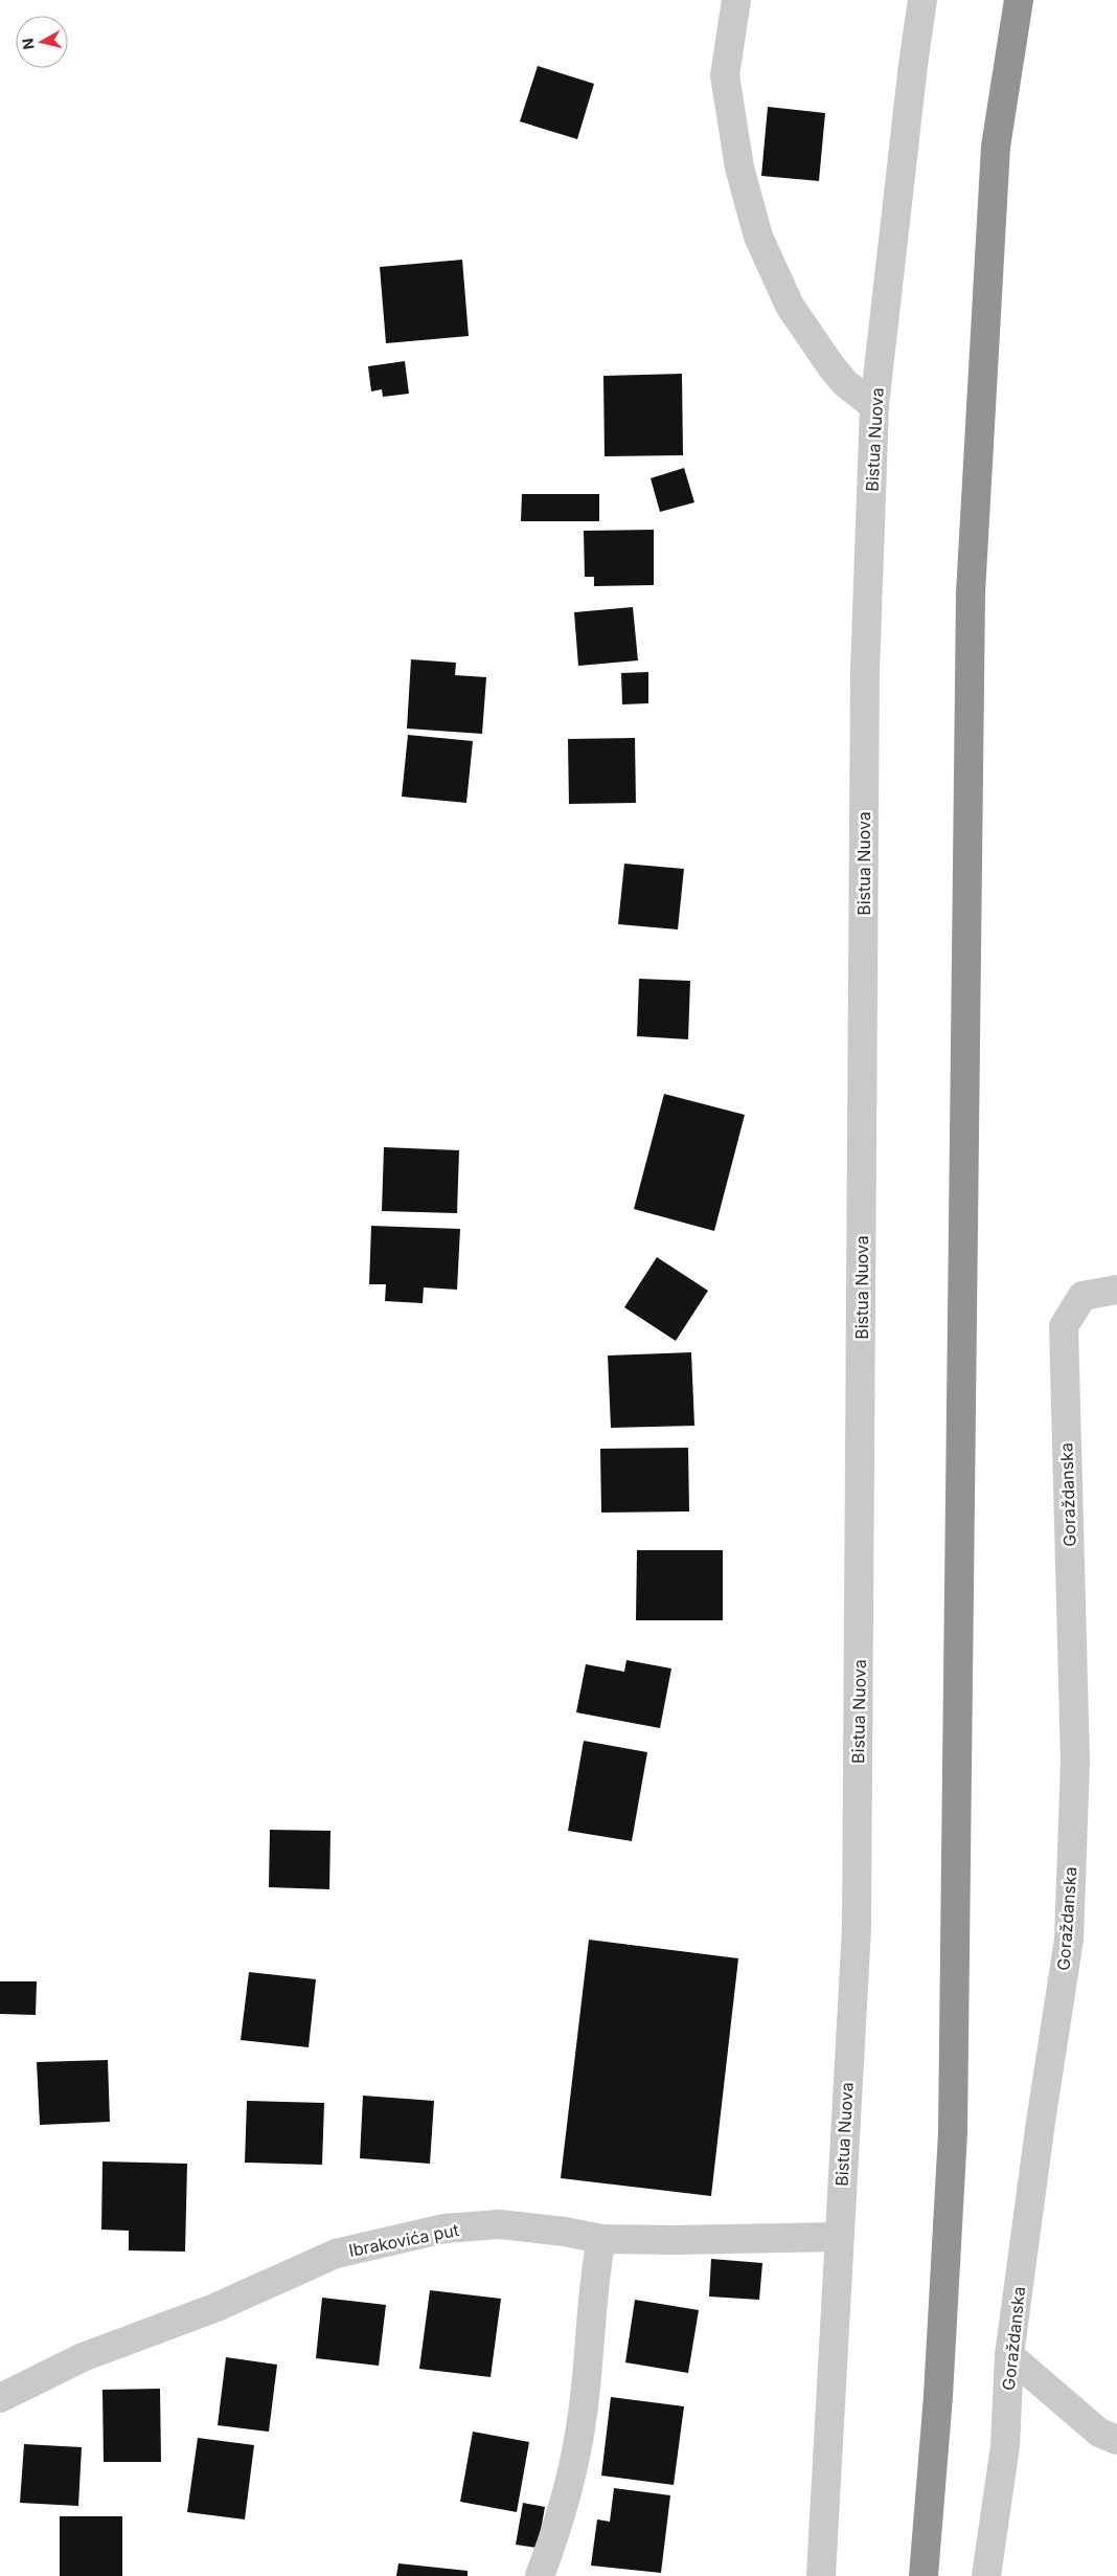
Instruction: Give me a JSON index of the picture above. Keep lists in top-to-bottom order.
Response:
{
  "streets": {
    "street": ["Bistua Nuova", "Goraždanska", "Ibrakovića put"]
  },
  "crossings": [
    ["Bistua Nuova", "Ibrakovića put"]
  ],
  "north": "left"
}
